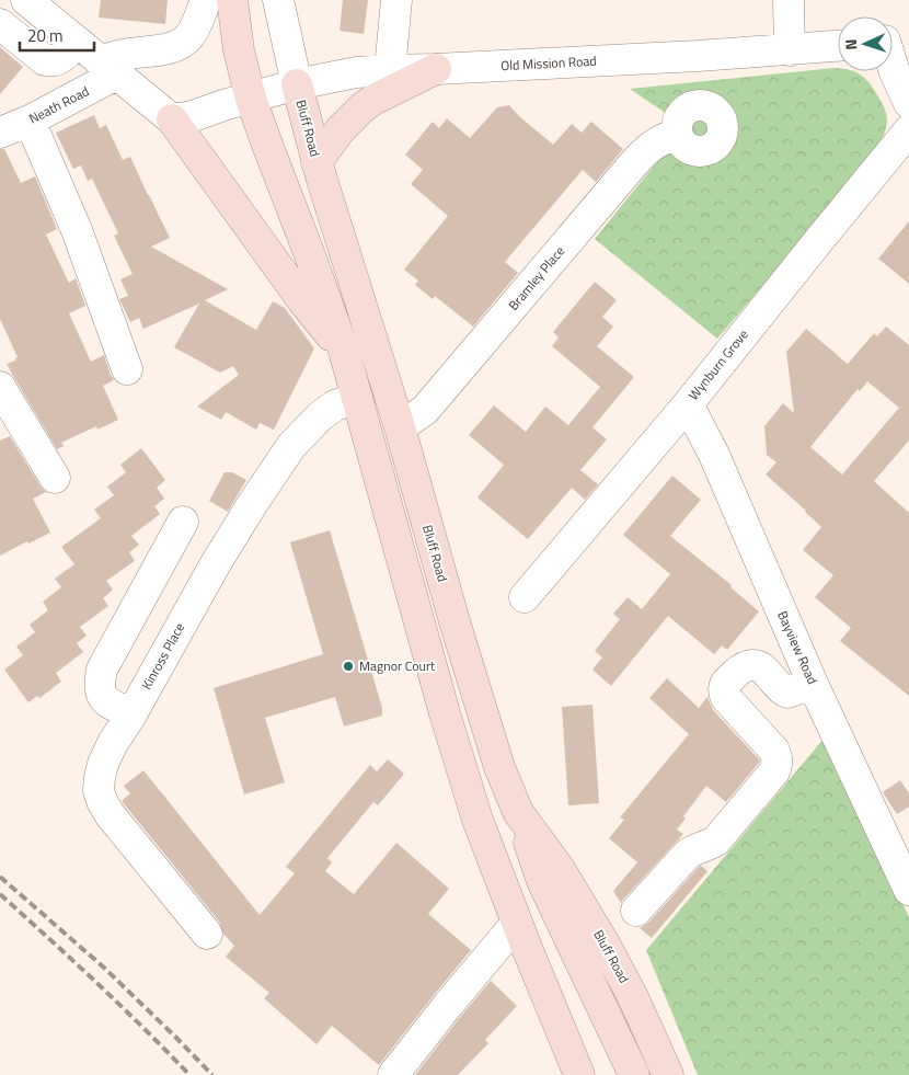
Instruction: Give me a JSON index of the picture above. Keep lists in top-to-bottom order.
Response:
{
  "streets": {
    "main road": ["Bluff Road"],
    "street": [
      "Old Mission Road",
      "Neath Road",
      "Bramley Place",
      "Wynburn Grove",
      "Bayview Road",
      "Kinross Place"
    ]
  },
  "crossings": [
    ["Old Mission Road", "Bluff Road"],
    ["Bluff Road", "Bramley Place"],
    ["Wynburn Grove", "Bayview Road"]
  ],
  "places": ["Magnor Court"],
  "scale_bar": "20 m",
  "north": "left"
}
